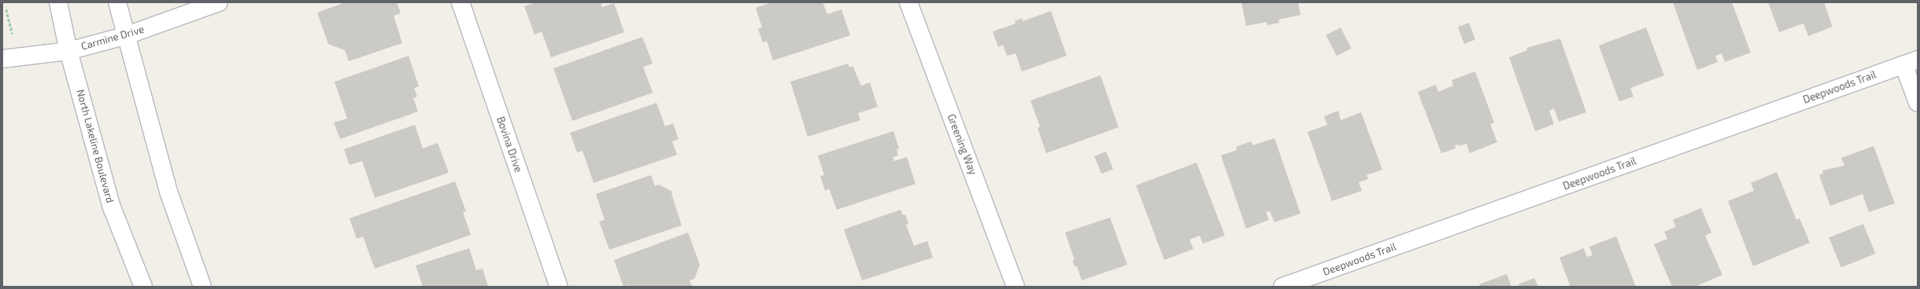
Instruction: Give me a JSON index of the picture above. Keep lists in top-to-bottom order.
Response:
{
  "streets": {
    "street": [
      "Carmine Drive",
      "Deepwoods Trail",
      "Bovina Drive",
      "Greening Way",
      "North Lakeline Boulevard"
    ]
  },
  "crossings": [
    ["Carmine Drive", "North Lakeline Boulevard"]
  ]
}
